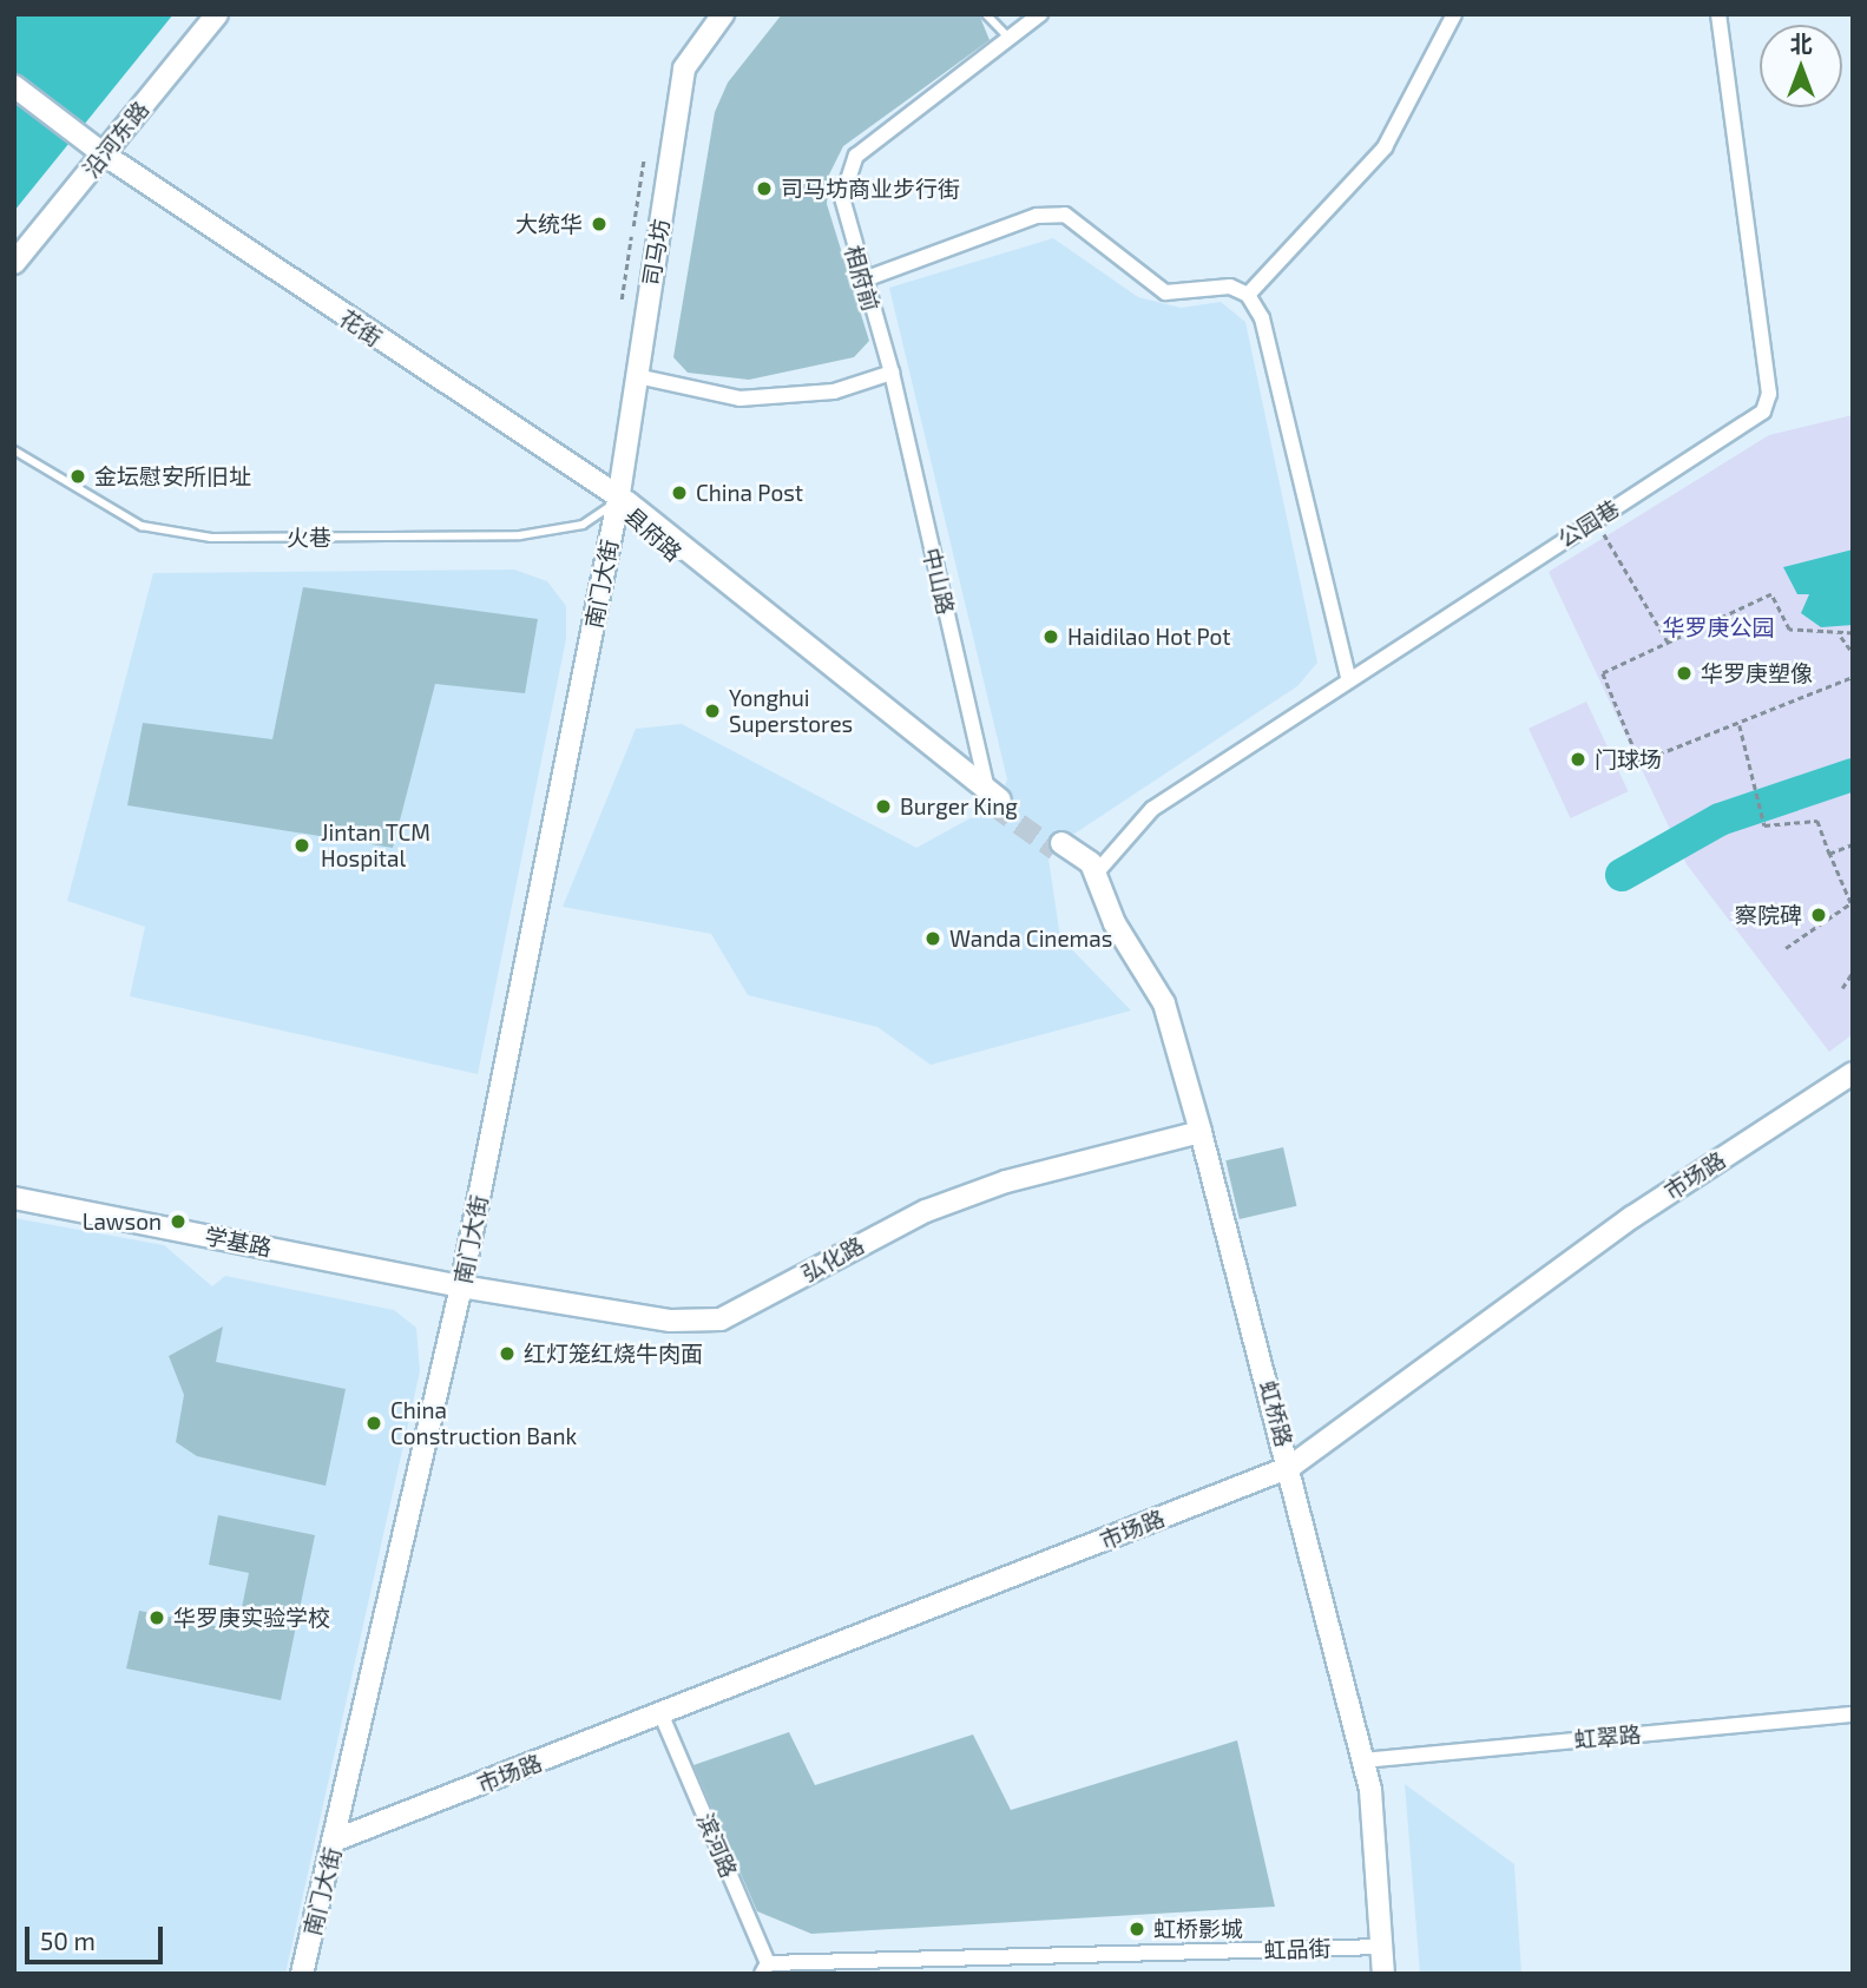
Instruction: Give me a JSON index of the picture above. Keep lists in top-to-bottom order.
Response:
{
  "streets": {
    "street": [
      "沿河东路",
      "司马坊",
      "相府前",
      "花街",
      "公园巷",
      "县府路",
      "中山路",
      "南门大街",
      "市场路",
      "学基路",
      "弘化路",
      "虹桥路",
      "虹翠路",
      "滨河路",
      "虹品街"
    ],
    "lane": ["火巷"]
  },
  "crossings": [
    ["沿河东路", "花街"],
    ["司马坊", "花街"],
    ["司马坊", "县府路"],
    ["司马坊", "火巷"],
    ["司马坊", "南门大街"],
    ["相府前", "中山路"],
    ["花街", "县府路"],
    ["花街", "火巷"],
    ["花街", "南门大街"],
    ["公园巷", "虹桥路"],
    ["县府路", "火巷"],
    ["县府路", "中山路"],
    ["县府路", "南门大街"],
    ["火巷", "南门大街"],
    ["南门大街", "市场路"],
    ["南门大街", "学基路"],
    ["南门大街", "弘化路"],
    ["市场路", "虹桥路"],
    ["市场路", "滨河路"],
    ["学基路", "弘化路"],
    ["弘化路", "虹桥路"],
    ["虹桥路", "虹翠路"],
    ["虹桥路", "虹品街"],
    ["滨河路", "虹品街"]
  ],
  "parks": ["华罗庚公园"],
  "places": [
    "司马坊商业步行街",
    "大统华",
    "金坛慰安所旧址",
    "China Post",
    "Haidilao Hot Pot",
    "华罗庚塑像",
    "Yonghui Superstores",
    "门球场",
    "Burger King",
    "Jintan TCM Hospital",
    "察院碑",
    "Wanda Cinemas",
    "Lawson",
    "红灯笼红烧牛肉面",
    "China Construction Bank",
    "华罗庚实验学校",
    "虹桥影城"
  ],
  "scale_bar": "50 m",
  "north": "top"
}
